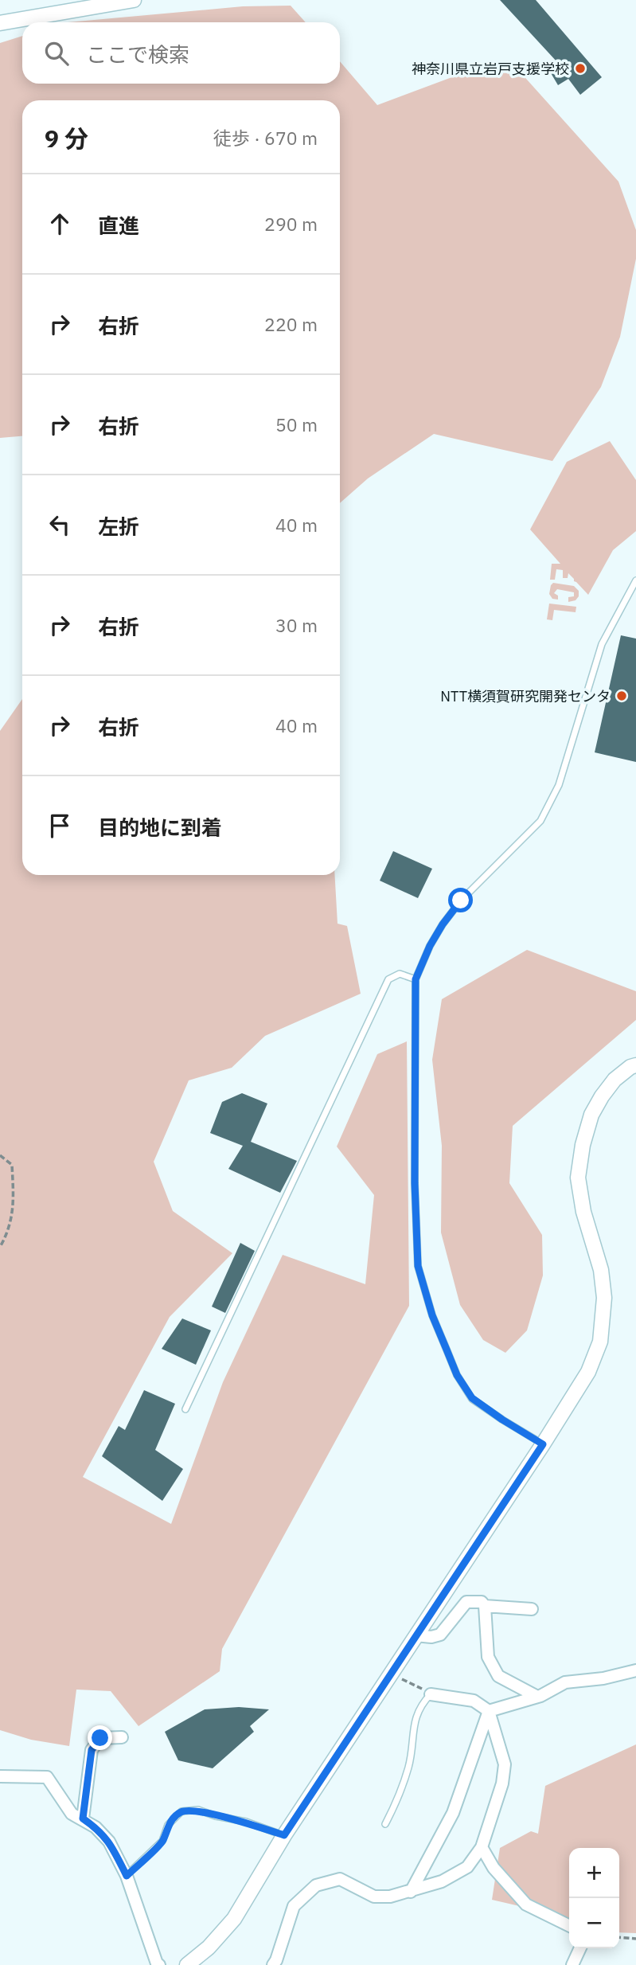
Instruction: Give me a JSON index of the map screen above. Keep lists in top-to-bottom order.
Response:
{
  "places": ["神奈川県立岩戸支援学校", "NTT横須賀研究開発センタ"],
  "page": {
    "search": "ここで検索",
    "heading": ["9 分", "徒歩 · 670 m"],
    "list": [
      ["直進", "290 m"],
      ["右折", "220 m"],
      ["右折", "50 m"],
      ["左折", "40 m"],
      ["右折", "30 m"],
      ["右折", "40 m"],
      "目的地に到着"
    ],
    "map_buttons": ["+", "−"]
  }
}
